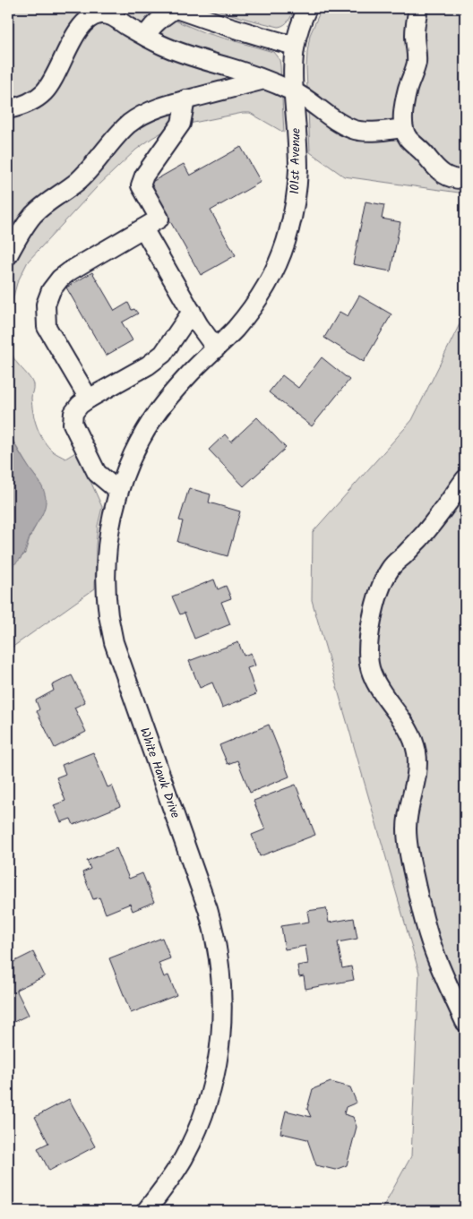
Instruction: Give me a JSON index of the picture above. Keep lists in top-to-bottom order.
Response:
{
  "streets": {
    "street": ["101st Avenue", "White Hawk Drive"]
  },
  "crossings": [
    ["101st Avenue", "White Hawk Drive"]
  ]
}
